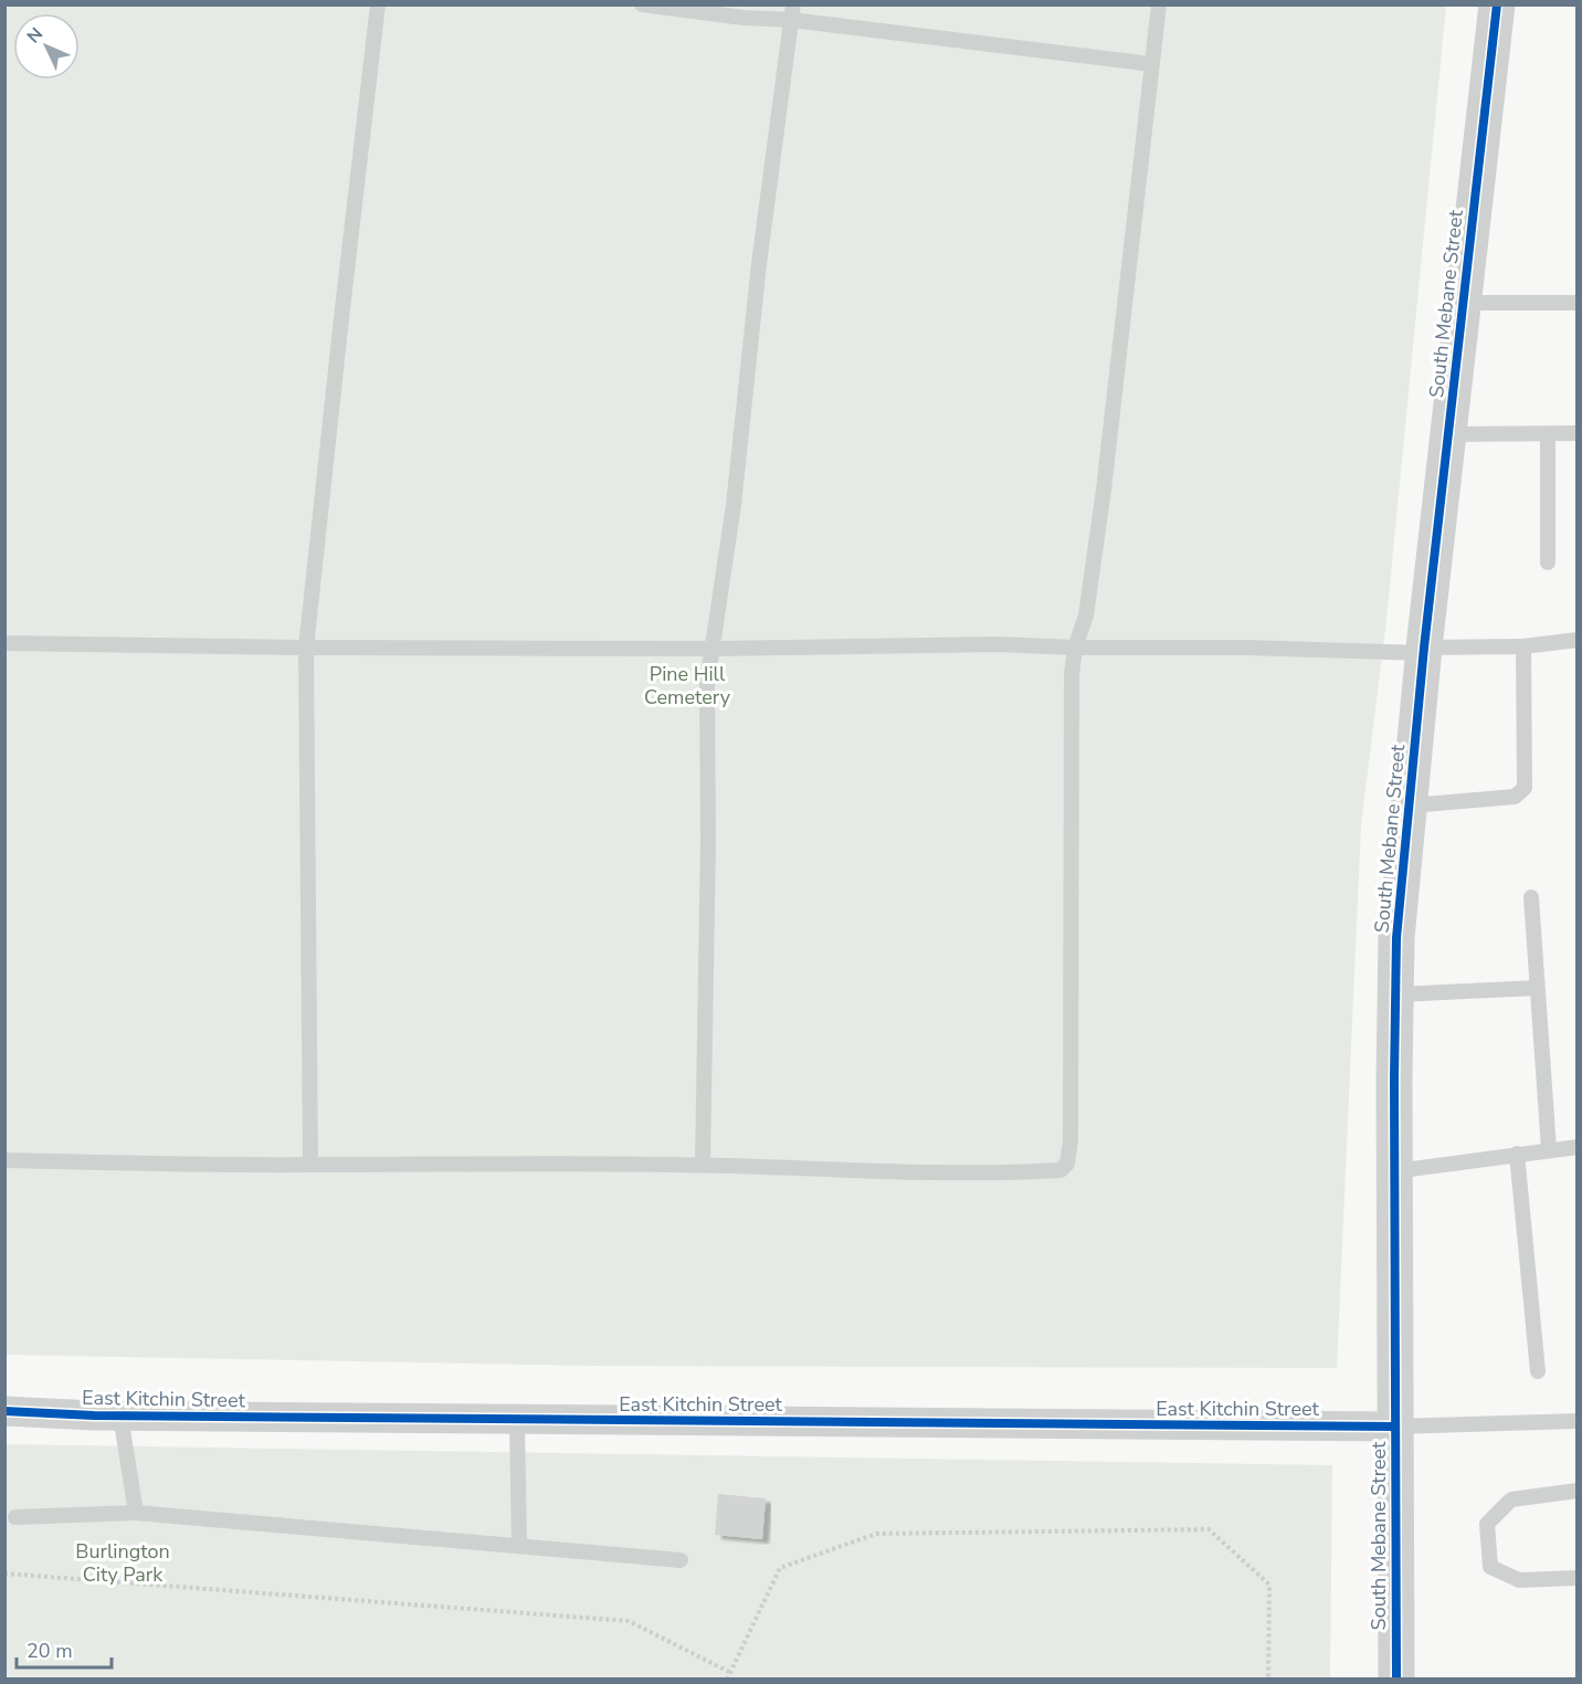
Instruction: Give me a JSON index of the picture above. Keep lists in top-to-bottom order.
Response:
{
  "streets": {
    "street": ["South Mebane Street", "East Kitchin Street"]
  },
  "crossings": [
    ["South Mebane Street", "East Kitchin Street"]
  ],
  "parks": ["Pine Hill Cemetery", "Burlington City Park"],
  "scale_bar": "20 m",
  "north": "top left"
}
